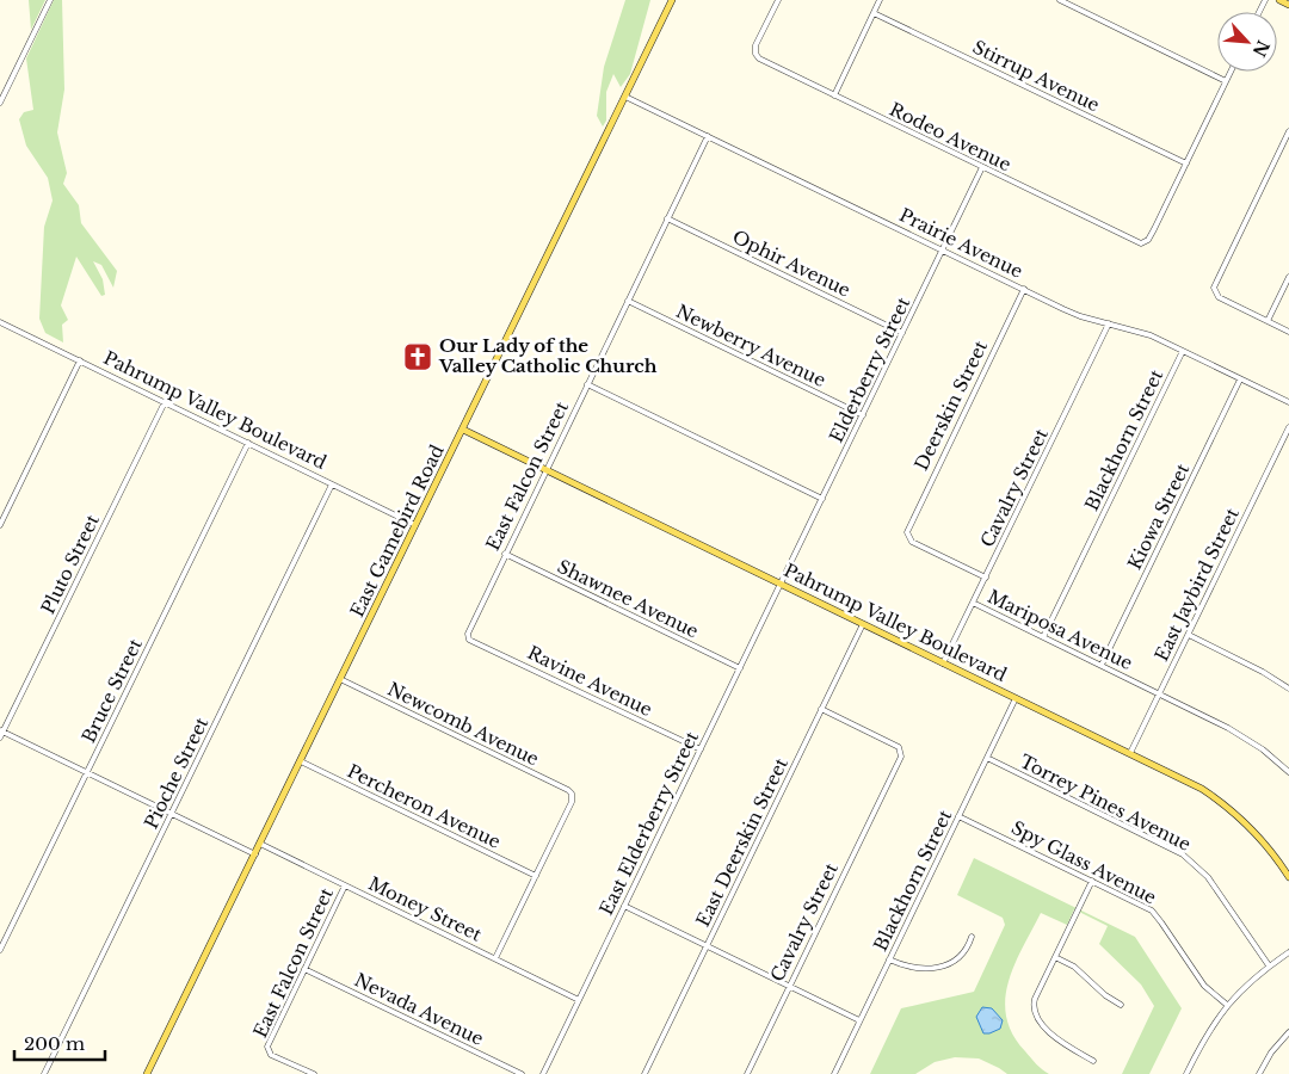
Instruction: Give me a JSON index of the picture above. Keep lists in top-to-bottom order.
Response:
{
  "streets": {
    "main road": ["Pahrump Valley Boulevard", "East Gamebird Road"],
    "street": [
      "Stirrup Avenue",
      "Rodeo Avenue",
      "Prairie Avenue",
      "Ophir Avenue",
      "Newberry Avenue",
      "Elderberry Street",
      "Deerskin Street",
      "Blackhorn Street",
      "East Falcon Street",
      "Cavalry Street",
      "Kiowa Street",
      "Pluto Street",
      "East Jaybird Street",
      "Shawnee Avenue",
      "Mariposa Avenue",
      "Ravine Avenue",
      "Bruce Street",
      "Newcomb Avenue",
      "Pioche Street",
      "Torrey Pines Avenue",
      "Percheron Avenue",
      "East Elderberry Street",
      "East Deerskin Street",
      "Spy Glass Avenue",
      "Money Street",
      "Nevada Avenue"
    ]
  },
  "crossings": [
    ["Stirrup Avenue", "Rodeo Avenue"],
    ["Rodeo Avenue", "Elderberry Street"],
    ["Prairie Avenue", "Elderberry Street"],
    ["Prairie Avenue", "Deerskin Street"],
    ["Prairie Avenue", "Blackhorn Street"],
    ["Prairie Avenue", "East Falcon Street"],
    ["Prairie Avenue", "Cavalry Street"],
    ["Prairie Avenue", "Kiowa Street"],
    ["Prairie Avenue", "East Gamebird Road"],
    ["Ophir Avenue", "Elderberry Street"],
    ["Ophir Avenue", "East Falcon Street"],
    ["Newberry Avenue", "Elderberry Street"],
    ["Newberry Avenue", "East Falcon Street"],
    ["Elderberry Street", "Pahrump Valley Boulevard"],
    ["Elderberry Street", "East Elderberry Street"],
    ["Deerskin Street", "Mariposa Avenue"],
    ["Pahrump Valley Boulevard", "Blackhorn Street"],
    ["Pahrump Valley Boulevard", "East Falcon Street"],
    ["Pahrump Valley Boulevard", "Cavalry Street"],
    ["Pahrump Valley Boulevard", "East Gamebird Road"],
    ["Pahrump Valley Boulevard", "Pluto Street"],
    ["Pahrump Valley Boulevard", "East Jaybird Street"],
    ["Pahrump Valley Boulevard", "Bruce Street"],
    ["Pahrump Valley Boulevard", "Pioche Street"],
    ["Pahrump Valley Boulevard", "East Elderberry Street"],
    ["Pahrump Valley Boulevard", "East Deerskin Street"],
    ["Blackhorn Street", "Mariposa Avenue"],
    ["Blackhorn Street", "Torrey Pines Avenue"],
    ["Blackhorn Street", "Spy Glass Avenue"],
    ["East Falcon Street", "Shawnee Avenue"],
    ["East Falcon Street", "Ravine Avenue"],
    ["East Falcon Street", "Money Street"],
    ["East Falcon Street", "Nevada Avenue"],
    ["Cavalry Street", "Mariposa Avenue"],
    ["Cavalry Street", "East Deerskin Street"],
    ["Kiowa Street", "Mariposa Avenue"],
    ["East Gamebird Road", "Newcomb Avenue"],
    ["East Gamebird Road", "Percheron Avenue"],
    ["East Gamebird Road", "Money Street"],
    ["East Jaybird Street", "Mariposa Avenue"],
    ["Shawnee Avenue", "East Elderberry Street"],
    ["Ravine Avenue", "East Elderberry Street"],
    ["Newcomb Avenue", "Percheron Avenue"],
    ["East Elderberry Street", "Money Street"]
  ],
  "places": {
    "church": ["Our Lady of the Valley Catholic Church"]
  },
  "scale_bar": "200 m",
  "north": "bottom right"
}
